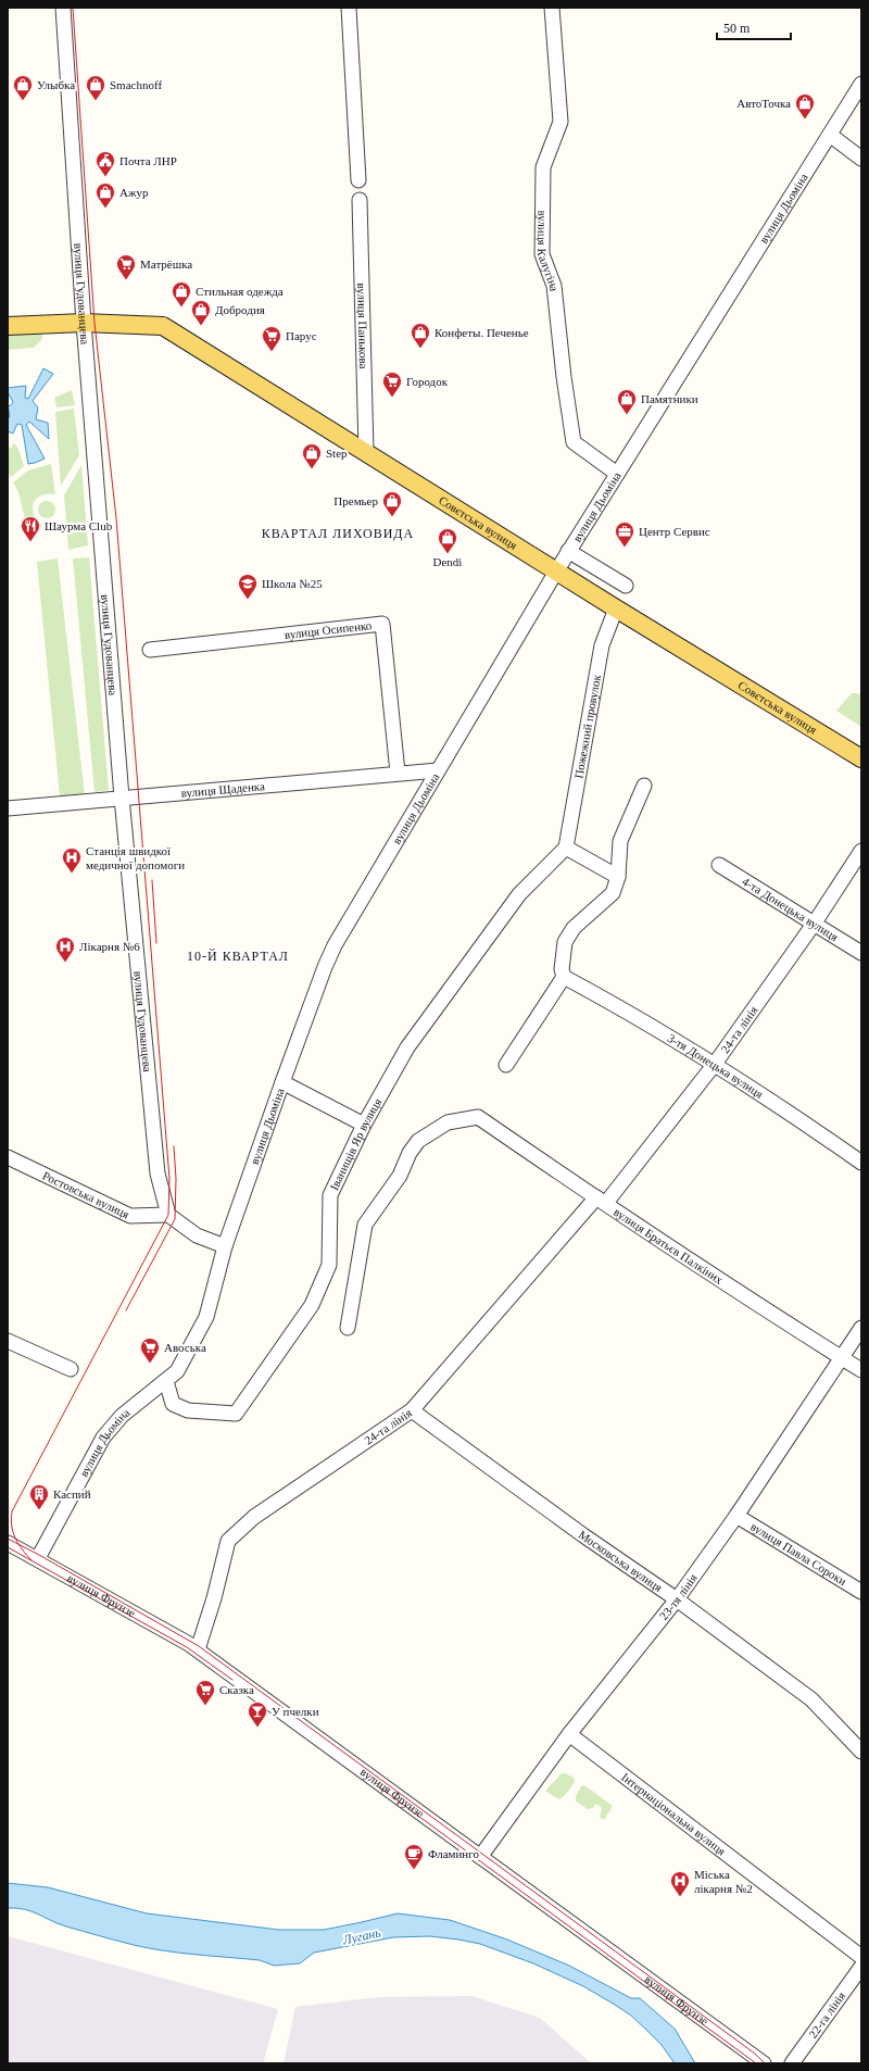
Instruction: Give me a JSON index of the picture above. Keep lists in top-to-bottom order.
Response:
{
  "streets": {
    "main road": ["Совєтська вулиця"],
    "street": [
      "вулиця Дьоміна",
      "вулиця Калугіна",
      "вулиця Гудованцева",
      "вулиця Панькова",
      "вулиця Осипенко",
      "Пожежний провулок",
      "вулиця Щаденка",
      "4-та Донецька вулиця",
      "24-та лінія",
      "3-тя Донецька вулиця",
      "Іванищів Яр вулиця",
      "Ростовська вулиця",
      "вулиця Братьєв Палкіних",
      "вулиця Павла Сороки",
      "Московська вулиця",
      "вулиця Фрунзе",
      "23-тя лінія",
      "Інтернаціональна вулиця",
      "22-га лінія"
    ]
  },
  "crossings": [
    ["вулиця Дьоміна", "вулиця Калугіна"],
    ["вулиця Дьоміна", "Совєтська вулиця"],
    ["вулиця Дьоміна", "вулиця Щаденка"],
    ["вулиця Дьоміна", "Іванищів Яр вулиця"],
    ["вулиця Дьоміна", "вулиця Фрунзе"],
    ["вулиця Гудованцева", "Совєтська вулиця"],
    ["вулиця Гудованцева", "вулиця Щаденка"],
    ["вулиця Гудованцева", "Ростовська вулиця"],
    ["вулиця Панькова", "Совєтська вулиця"],
    ["Совєтська вулиця", "Пожежний провулок"],
    ["вулиця Осипенко", "вулиця Щаденка"],
    ["Пожежний провулок", "Іванищів Яр вулиця"],
    ["4-та Донецька вулиця", "24-та лінія"],
    ["24-та лінія", "3-тя Донецька вулиця"],
    ["24-та лінія", "вулиця Братьєв Палкіних"],
    ["24-та лінія", "Московська вулиця"],
    ["24-та лінія", "вулиця Фрунзе"],
    ["вулиця Братьєв Палкіних", "23-тя лінія"],
    ["вулиця Павла Сороки", "23-тя лінія"],
    ["Московська вулиця", "23-тя лінія"],
    ["вулиця Фрунзе", "23-тя лінія"],
    ["23-тя лінія", "Інтернаціональна вулиця"]
  ],
  "districts": ["КВАРТАЛ ЛИХОВИДА", "10-Й КВАРТАЛ"],
  "water": ["Лугань"],
  "places": {
    "shop": [
      "Улыбка",
      "Smachnoff",
      "АвтоТочка",
      "Ажур",
      "Стильная одежда",
      "Добродия",
      "Конфеты. Печенье",
      "Памятники",
      "Step",
      "Премьер",
      "Dendi"
    ],
    "public building": ["Почта ЛНР"],
    "supermarket": [
      "Матрёшка",
      "Парус",
      "Городок",
      "Авоська",
      "Сказка"
    ],
    "restaurant": ["Шаурма Club"],
    "office": ["Центр Сервис"],
    "school or university": ["Школа №25"],
    "hospital": ["Станція швидкої медичної допомоги", "Лікарня №6", "Міська лікарня №2"],
    "building": ["Каспий"],
    "bar": ["У пчелки"],
    "cafe": ["Фламинго"]
  },
  "scale_bar": "50 m"
}
